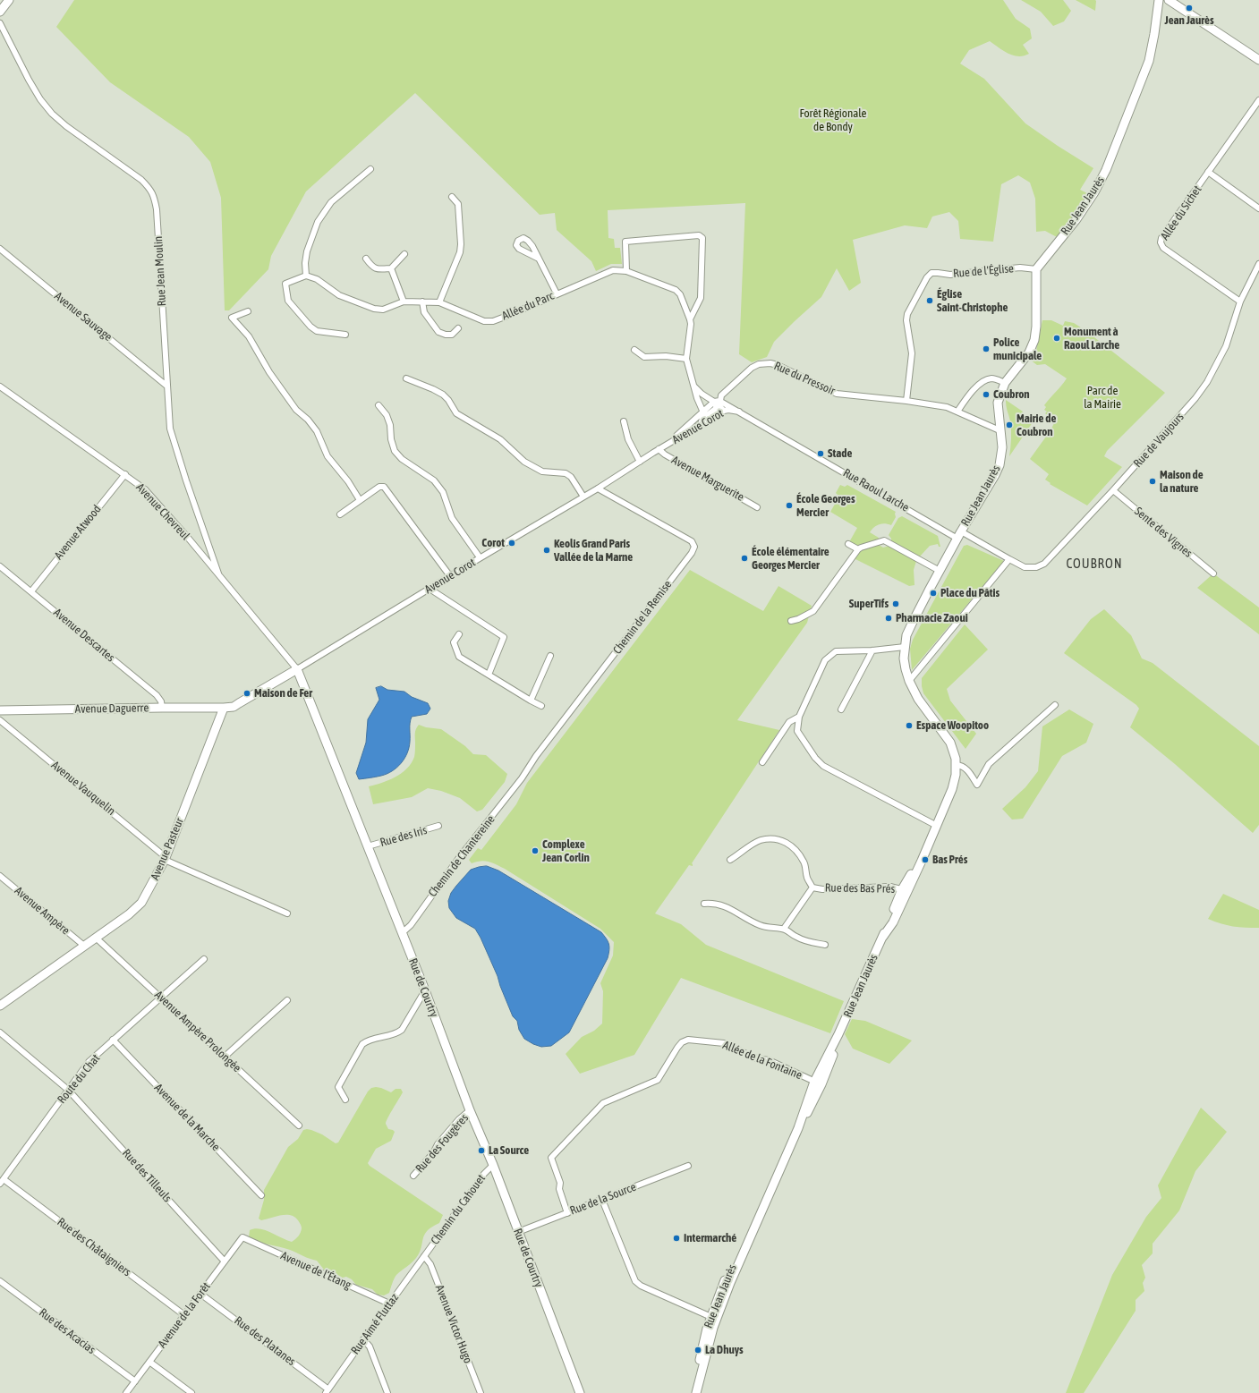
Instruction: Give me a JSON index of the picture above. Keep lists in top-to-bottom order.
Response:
{
  "streets": {
    "street": [
      "Rue Jean Jaurès",
      "Allée du Sichet",
      "Rue Jean Moulin",
      "Rue de l'Église",
      "Allée du Parc",
      "Avenue Sauvage",
      "Rue du Pressoir",
      "Avenue Corot",
      "Rue de Vaujours",
      "Avenue Marguerite",
      "Rue Raoul Larche",
      "Avenue Chevreul",
      "Avenue Atwood",
      "Sente des Vignes",
      "Chemin de la Remise",
      "Avenue Descartes",
      "Avenue Daguerre",
      "Avenue Vauquelin",
      "Rue des Iris",
      "Avenue Pasteur",
      "Chemin de Chantereine",
      "Rue des Bas Prés",
      "Avenue Ampère",
      "Rue de Courtry",
      "Avenue Ampère Prolongée",
      "Allée de la Fontaine",
      "Route du Chat",
      "Avenue de la Marche",
      "Rue des Fougères",
      "Rue des Tilleuls",
      "Rue de la Source",
      "Chemin du Cahouet",
      "Rue des Châtaigniers",
      "Avenue de l’Étang",
      "Avenue de la Forêt",
      "Rue Aimé Fluttaz",
      "Avenue Victor Hugo",
      "Rue des Acacias",
      "Rue des Platanes"
    ]
  },
  "crossings": [
    ["Rue Jean Jaurès", "Rue de l'Église"],
    ["Rue Jean Jaurès", "Rue du Pressoir"],
    ["Rue Jean Jaurès", "Rue Raoul Larche"],
    ["Rue Jean Jaurès", "Rue des Bas Prés"],
    ["Rue Jean Jaurès", "Allée de la Fontaine"],
    ["Allée du Sichet", "Rue de Vaujours"],
    ["Rue Jean Moulin", "Avenue Sauvage"],
    ["Rue Jean Moulin", "Avenue Chevreul"],
    ["Rue de l'Église", "Rue du Pressoir"],
    ["Allée du Parc", "Avenue Corot"],
    ["Rue du Pressoir", "Avenue Corot"],
    ["Rue du Pressoir", "Rue Raoul Larche"],
    ["Avenue Corot", "Avenue Marguerite"],
    ["Avenue Corot", "Rue Raoul Larche"],
    ["Avenue Corot", "Avenue Chevreul"],
    ["Avenue Corot", "Chemin de la Remise"],
    ["Avenue Corot", "Rue de Courtry"],
    ["Rue de Vaujours", "Rue Raoul Larche"],
    ["Rue de Vaujours", "Sente des Vignes"],
    ["Avenue Chevreul", "Avenue Atwood"],
    ["Avenue Chevreul", "Rue de Courtry"],
    ["Avenue Atwood", "Avenue Descartes"],
    ["Chemin de la Remise", "Chemin de Chantereine"],
    ["Avenue Descartes", "Avenue Daguerre"],
    ["Avenue Daguerre", "Avenue Pasteur"],
    ["Avenue Vauquelin", "Avenue Pasteur"],
    ["Rue des Iris", "Rue de Courtry"],
    ["Avenue Pasteur", "Avenue Ampère"],
    ["Avenue Pasteur", "Avenue Ampère Prolongée"],
    ["Chemin de Chantereine", "Rue de Courtry"],
    ["Rue de Courtry", "Rue des Fougères"],
    ["Rue de Courtry", "Rue de la Source"],
    ["Rue de Courtry", "Chemin du Cahouet"],
    ["Avenue Ampère Prolongée", "Route du Chat"],
    ["Allée de la Fontaine", "Rue de la Source"],
    ["Route du Chat", "Avenue de la Marche"],
    ["Route du Chat", "Rue des Tilleuls"],
    ["Route du Chat", "Rue des Châtaigniers"],
    ["Rue des Tilleuls", "Avenue de la Forêt"],
    ["Chemin du Cahouet", "Rue Aimé Fluttaz"],
    ["Chemin du Cahouet", "Avenue Victor Hugo"],
    ["Rue des Châtaigniers", "Avenue de la Forêt"],
    ["Avenue de l’Étang", "Avenue de la Forêt"],
    ["Avenue de l’Étang", "Rue Aimé Fluttaz"],
    ["Avenue de la Forêt", "Rue des Acacias"],
    ["Avenue de la Forêt", "Rue des Platanes"],
    ["Rue Aimé Fluttaz", "Avenue Victor Hugo"],
    ["Rue Aimé Fluttaz", "Rue des Platanes"]
  ],
  "districts": ["COUBRON"],
  "parks": ["Forêt Régionale de Bondy", "Parc de la Mairie"],
  "places": [
    "Jean Jaurès",
    "Église Saint-Christophe",
    "Monument à Raoul Larche",
    "Police municipale",
    "Coubron",
    "Mairie de Coubron",
    "Stade",
    "Maison de la nature",
    "École Georges Mercier",
    "Corot",
    "Keolis Grand Paris Vallée de la Marne",
    "École élémentaire Georges Mercier",
    "Place du Pâtis",
    "SuperTifs",
    "Pharmacie Zaoui",
    "Maison de Fer",
    "Espace Woopitoo",
    "Complexe Jean Corlin",
    "Bas Prés",
    "La Source",
    "Intermarché",
    "La Dhuys"
  ]
}
